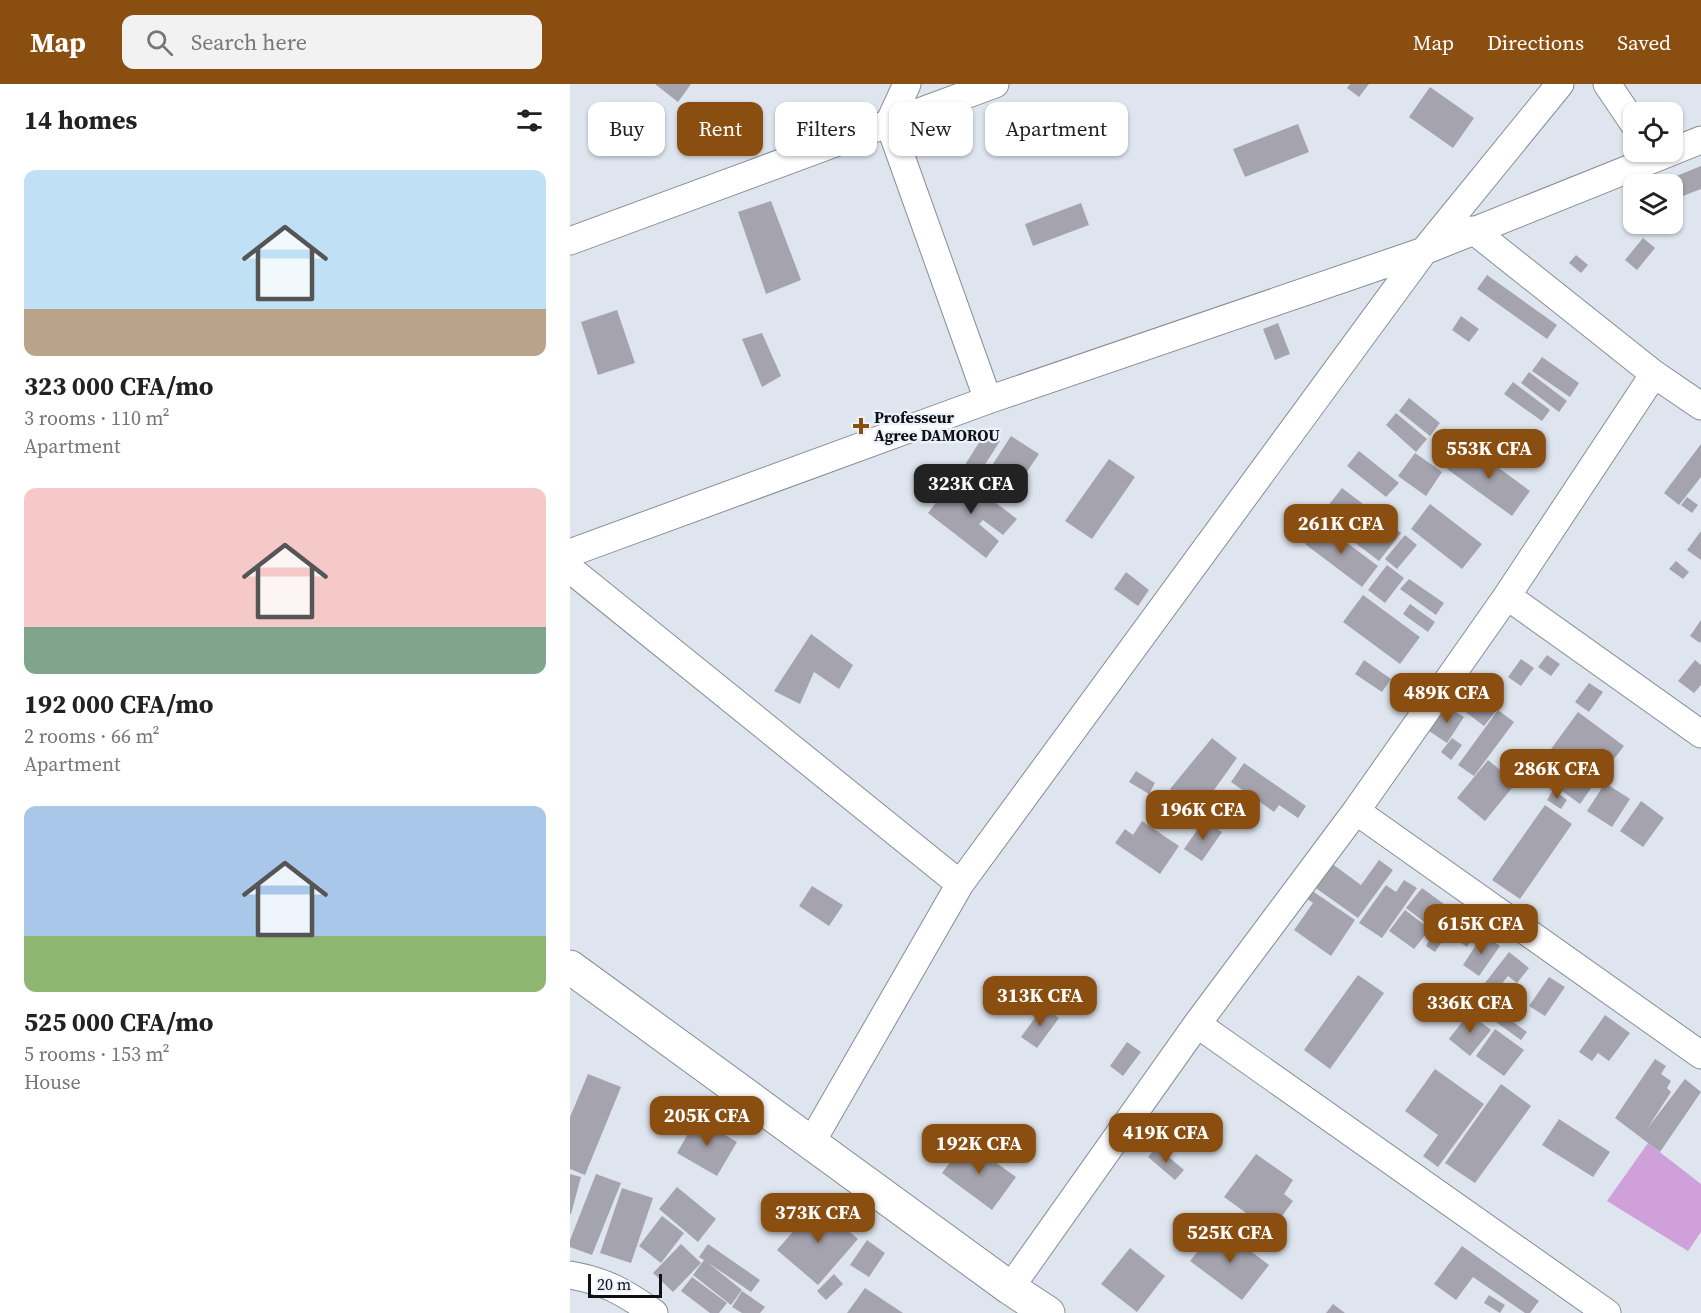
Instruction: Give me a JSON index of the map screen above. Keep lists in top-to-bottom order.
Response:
{
  "places": {
    "health": ["Professeur Agree DAMOROU"]
  },
  "scale_bar": "20 m",
  "page": {
    "header": "Map",
    "search": "Search here",
    "nav": ["Map", "Directions", "Saved"],
    "heading": "14 homes",
    "chip": [
      "Buy",
      "Rent",
      "Filters",
      "New",
      "Apartment"
    ],
    "list": [
      {
        "name": "323 000 CFA/mo",
        "note": "3 rooms · 110 m² · Apartment"
      },
      {
        "name": "192 000 CFA/mo",
        "note": "2 rooms · 66 m² · Apartment"
      },
      {
        "name": "525 000 CFA/mo",
        "note": "5 rooms · 153 m² · House"
      }
    ],
    "price": [
      "553K CFA",
      "323K CFA",
      "261K CFA",
      "489K CFA",
      "286K CFA",
      "196K CFA",
      "615K CFA",
      "313K CFA",
      "336K CFA",
      "205K CFA",
      "419K CFA",
      "192K CFA",
      "373K CFA",
      "525K CFA"
    ],
    "scale": "20 m"
  }
}
